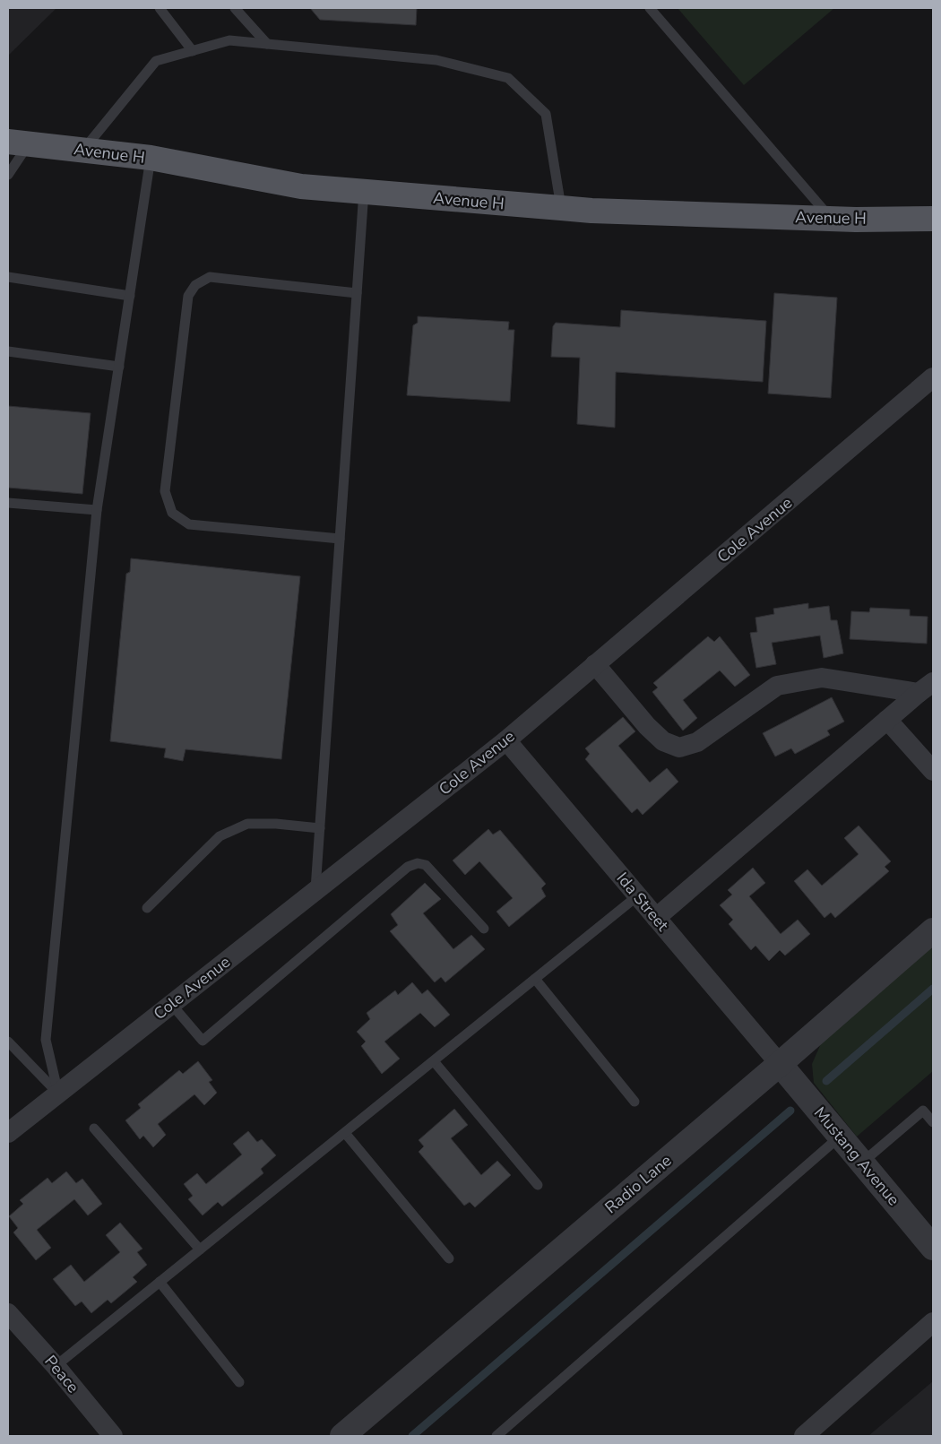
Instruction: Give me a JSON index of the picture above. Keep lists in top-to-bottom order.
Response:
{
  "streets": {
    "main road": ["Avenue H"],
    "street": [
      "Cole Avenue",
      "Ida Street",
      "Mustang Avenue",
      "Radio Lane",
      "Peace"
    ]
  },
  "crossings": [
    ["Cole Avenue", "Ida Street"],
    ["Ida Street", "Mustang Avenue"],
    ["Ida Street", "Radio Lane"],
    ["Mustang Avenue", "Radio Lane"]
  ]
}
